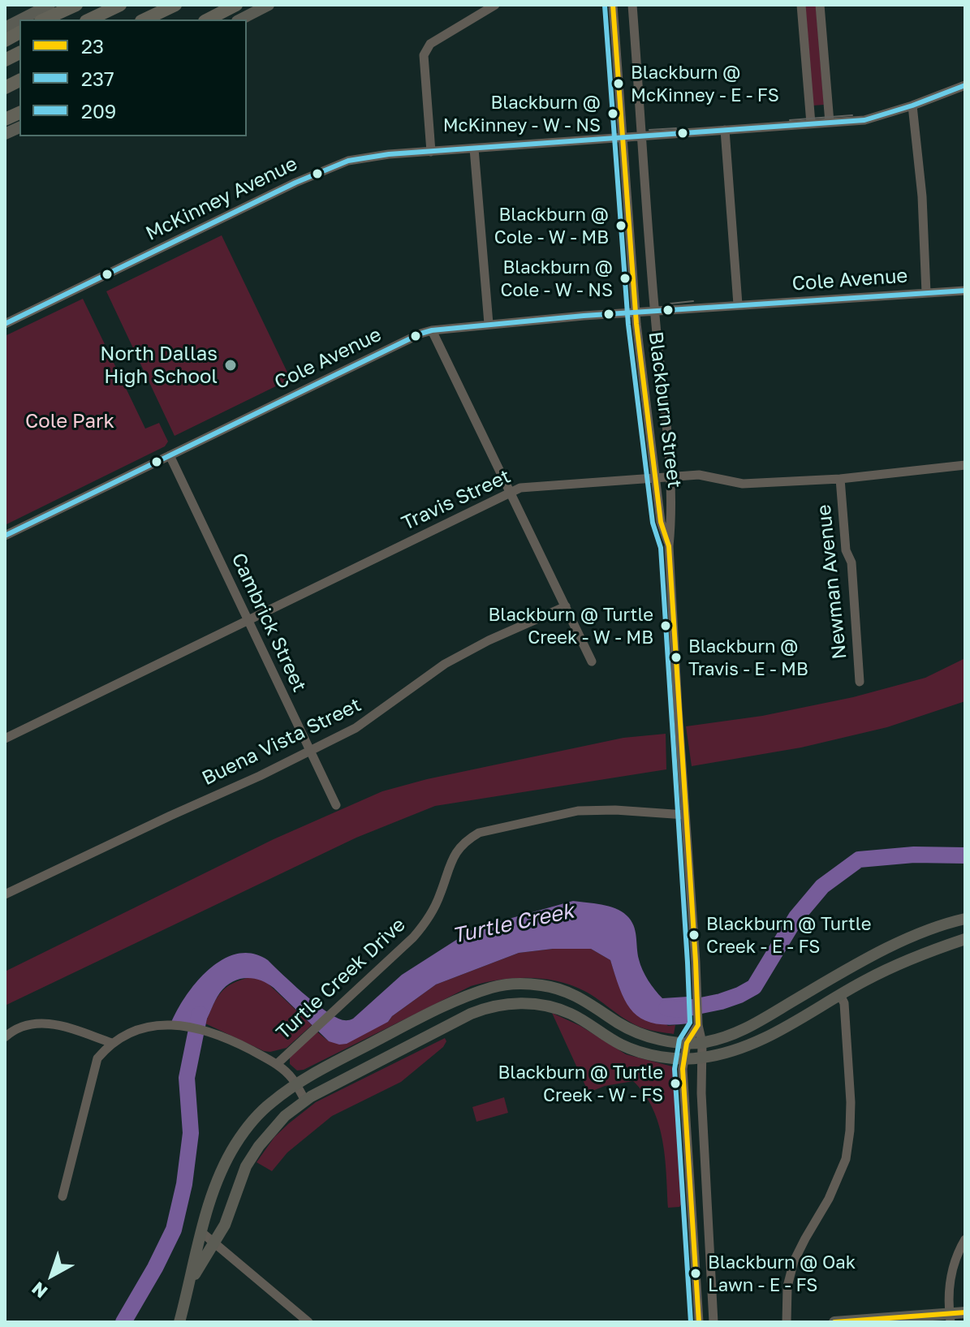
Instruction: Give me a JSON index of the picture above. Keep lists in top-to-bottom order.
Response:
{
  "streets": {
    "street": [
      "McKinney Avenue",
      "Cole Avenue",
      "Blackburn Street",
      "Travis Street",
      "Newman Avenue",
      "Cambrick Street",
      "Buena Vista Street",
      "Turtle Creek Drive"
    ]
  },
  "crossings": [
    ["McKinney Avenue", "Blackburn Street"],
    ["Cole Avenue", "Blackburn Street"],
    ["Cole Avenue", "Cambrick Street"],
    ["Blackburn Street", "Travis Street"],
    ["Blackburn Street", "Turtle Creek Drive"],
    ["Travis Street", "Newman Avenue"],
    ["Travis Street", "Cambrick Street"],
    ["Cambrick Street", "Buena Vista Street"]
  ],
  "water": ["Turtle Creek"],
  "parks": ["Cole Park"],
  "places": [
    "Blackburn @ McKinney - E - FS",
    "Blackburn @ McKinney - W - NS",
    "Blackburn @ Cole - W - MB",
    "Blackburn @ Cole - W - NS",
    "North Dallas High School",
    "Blackburn @ Turtle Creek - W - MB",
    "Blackburn @ Travis - E - MB",
    "Blackburn @ Turtle Creek - E - FS",
    "Blackburn @ Turtle Creek - W - FS",
    "Blackburn @ Oak Lawn - E - FS"
  ],
  "lines": ["transit line 23", "transit line 237", "transit line 209"],
  "legend": ["23", "237", "209"],
  "north": "bottom left"
}
